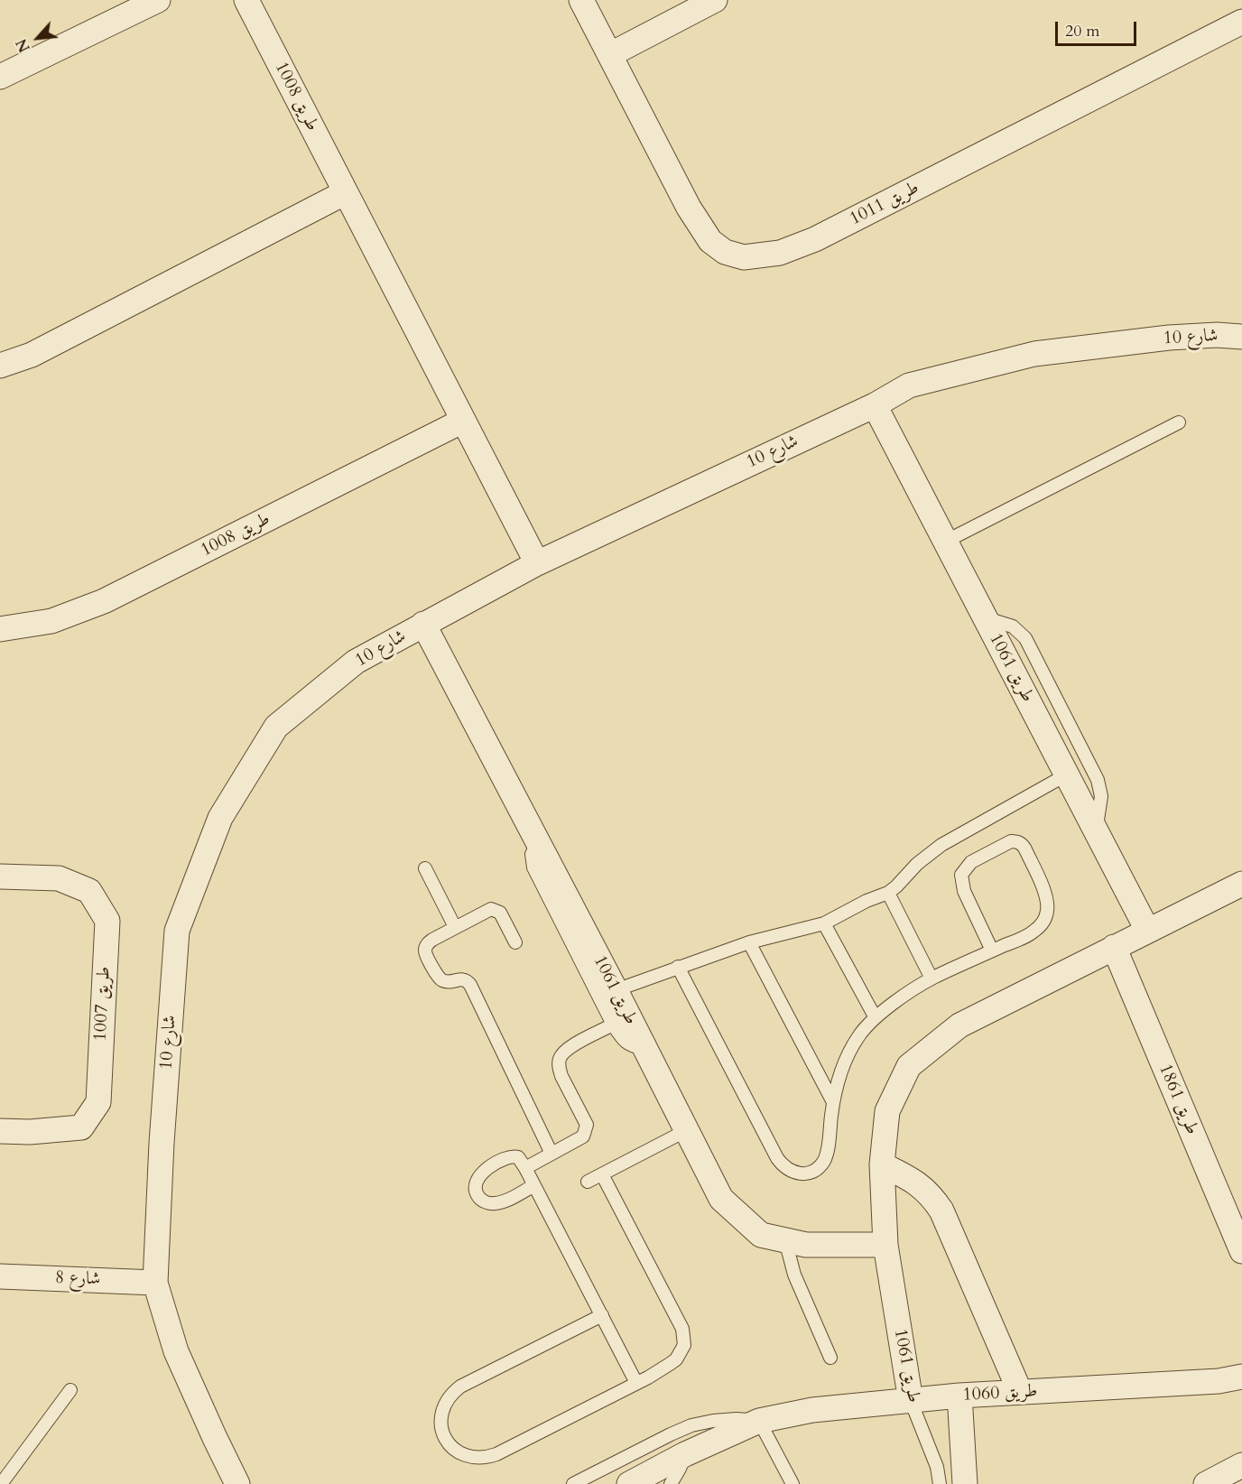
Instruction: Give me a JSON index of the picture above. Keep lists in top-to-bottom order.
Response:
{
  "streets": {
    "street": [
      "طريق 1008",
      "طريق 1011",
      "شارع 10",
      "طريق 1061",
      "طريق 1007",
      "طريق 1861",
      "شارع 8",
      "طريق 1060"
    ]
  },
  "crossings": [
    ["طريق 1008", "شارع 10"],
    ["شارع 10", "طريق 1061"],
    ["شارع 10", "شارع 8"],
    ["طريق 1061", "طريق 1861"],
    ["طريق 1061", "طريق 1060"]
  ],
  "scale_bar": "20 m",
  "north": "bottom left"
}
